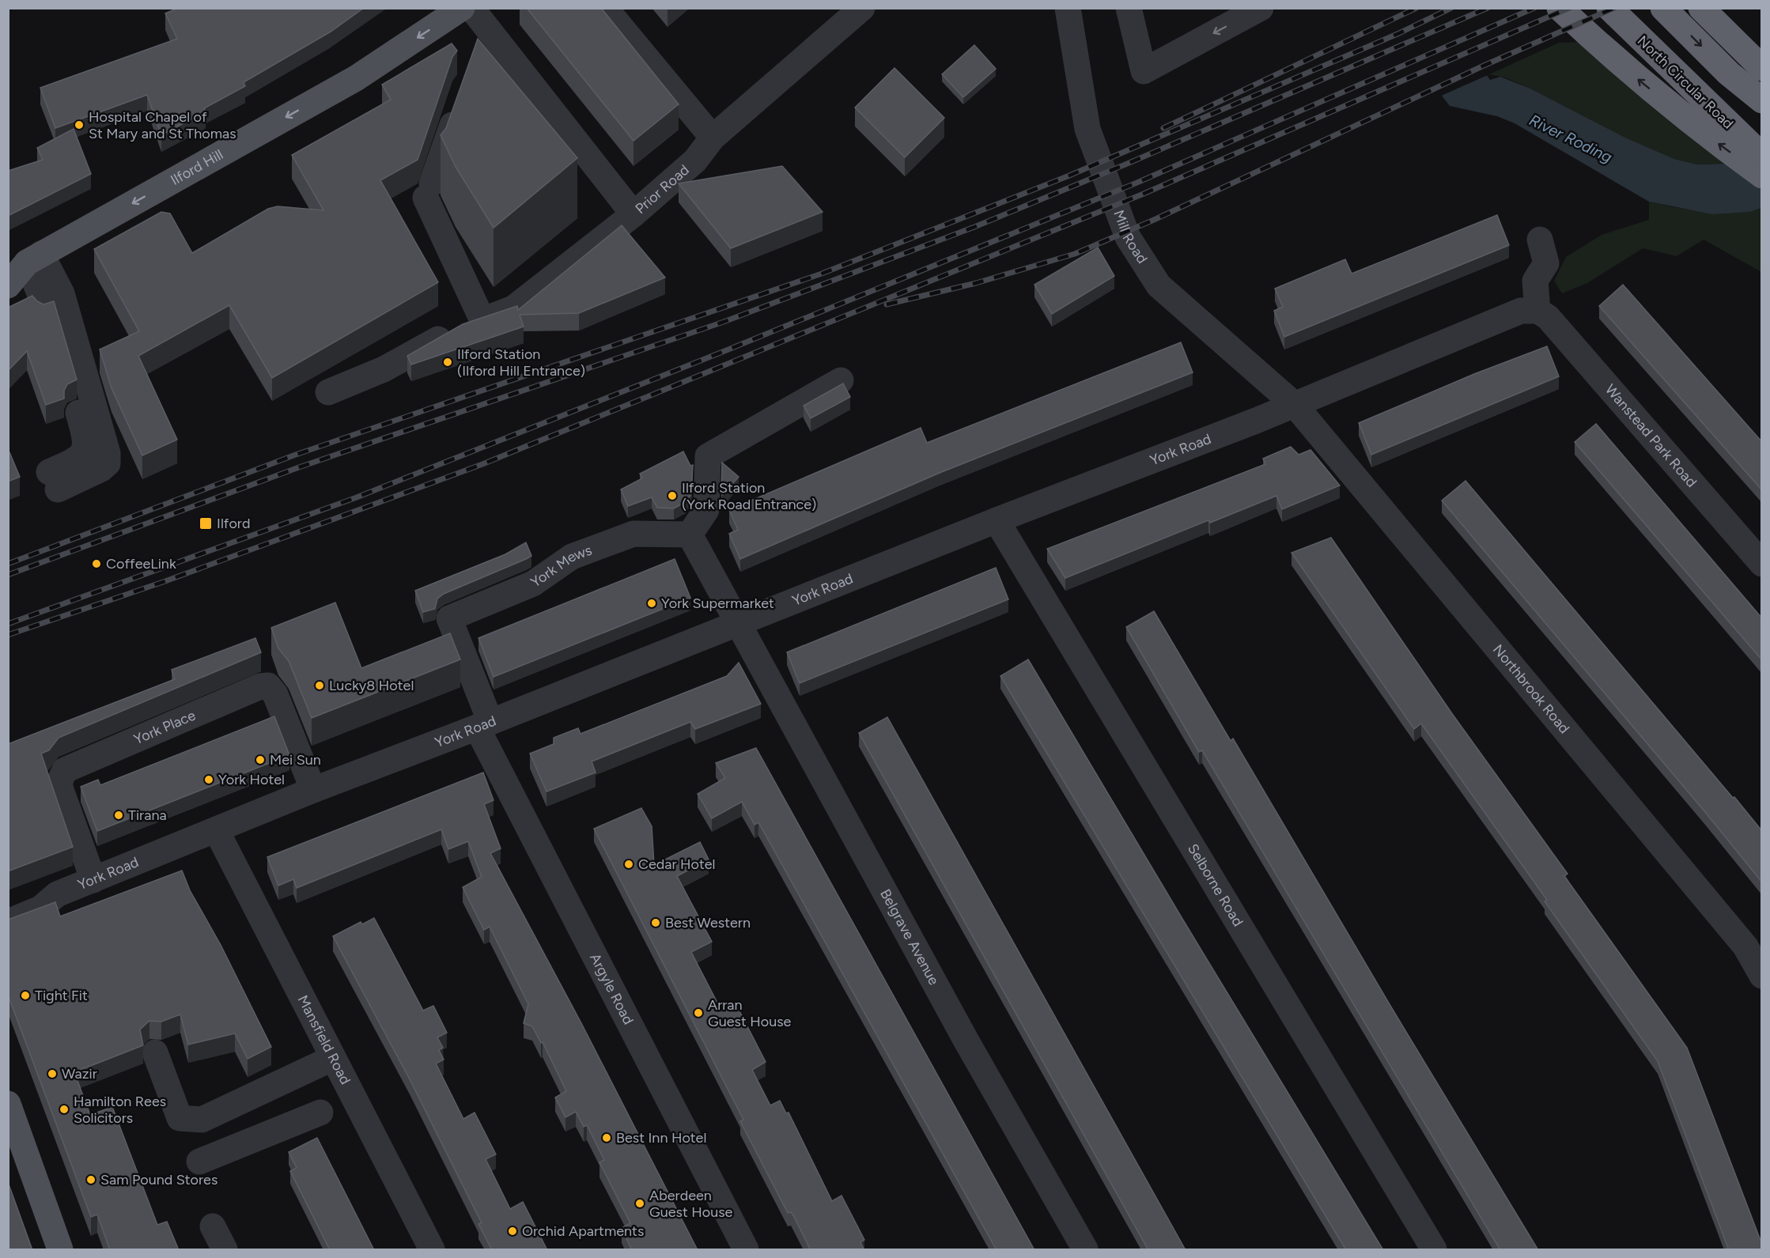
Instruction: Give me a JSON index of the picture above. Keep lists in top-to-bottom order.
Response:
{
  "streets": {
    "highway": ["North Circular Road"],
    "main road": ["Ilford Hill"],
    "street": [
      "Prior Road",
      "Mill Road",
      "Wanstead Park Road",
      "York Road",
      "York Mews",
      "Northbrook Road",
      "York Place",
      "Selborne Road",
      "Belgrave Avenue",
      "Argyle Road",
      "Mansfield Road"
    ]
  },
  "crossings": [
    ["Mill Road", "York Road"],
    ["Mill Road", "Northbrook Road"],
    ["Wanstead Park Road", "York Road"],
    ["York Road", "York Mews"],
    ["York Road", "Northbrook Road"],
    ["York Road", "York Place"],
    ["York Road", "Selborne Road"],
    ["York Road", "Belgrave Avenue"],
    ["York Road", "Argyle Road"],
    ["York Road", "Mansfield Road"],
    ["York Mews", "Argyle Road"]
  ],
  "one_way": ["Ilford Hill"],
  "water": ["River Roding"],
  "places": {
    "other": [
      "Hospital Chapel of St Mary and St Thomas",
      "Ilford Station (Ilford Hill Entrance)",
      "Ilford Station (York Road Entrance)",
      "CoffeeLink",
      "York Supermarket",
      "Lucky8 Hotel",
      "Mei Sun",
      "York Hotel",
      "Tirana",
      "Cedar Hotel",
      "Best Western",
      "Tight Fit",
      "Arran Guest House",
      "Wazir",
      "Hamilton Rees Solicitors",
      "Best Inn Hotel",
      "Sam Pound Stores",
      "Aberdeen Guest House",
      "Orchid Apartments"
    ],
    "transit": ["Ilford"]
  }
}
